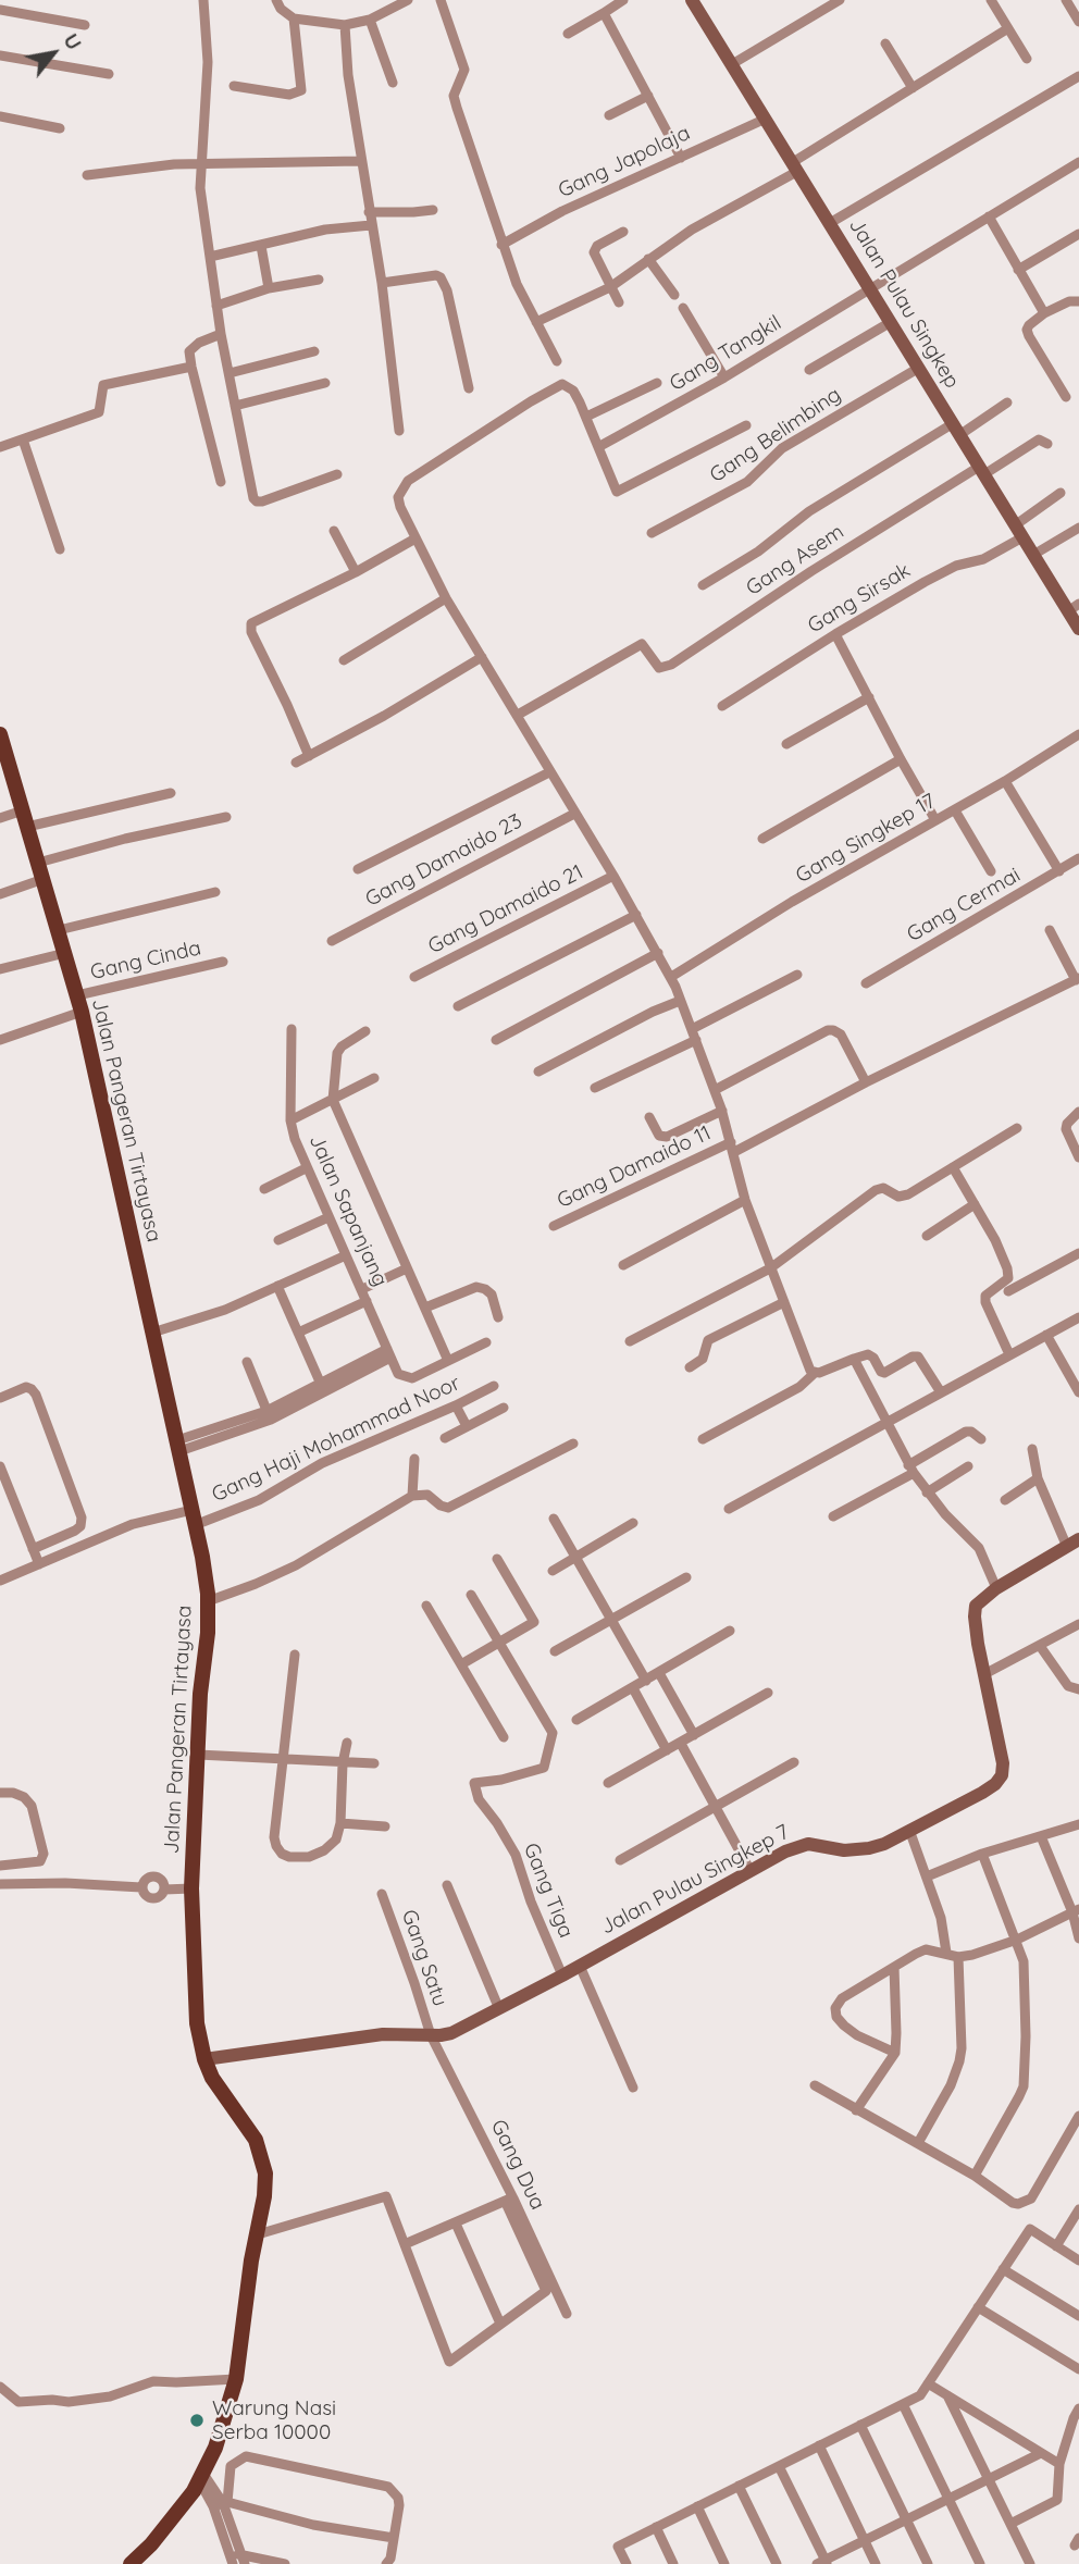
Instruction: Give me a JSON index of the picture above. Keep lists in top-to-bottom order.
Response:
{
  "streets": {
    "main road": ["Jalan Pangeran Tirtayasa"],
    "street": [
      "Gang Japolaja",
      "Jalan Pulau Singkep",
      "Gang Tangkil",
      "Gang Belimbing",
      "Gang Asem",
      "Gang Sirsak",
      "Gang Singkep 17",
      "Gang Damaido 23",
      "Gang Cermai",
      "Gang Damaido 21",
      "Gang Cinda",
      "Gang Damaido 11",
      "Jalan Sapanjang",
      "Gang Haji Mohammad Noor",
      "Jalan Pulau Singkep 7",
      "Gang Tiga",
      "Gang Satu",
      "Gang Dua"
    ]
  },
  "crossings": [
    ["Gang Japolaja", "Jalan Pulau Singkep"],
    ["Jalan Pulau Singkep", "Gang Tangkil"],
    ["Jalan Pulau Singkep", "Gang Belimbing"],
    ["Jalan Pulau Singkep", "Gang Asem"],
    ["Jalan Pulau Singkep", "Gang Sirsak"],
    ["Gang Cinda", "Jalan Pangeran Tirtayasa"],
    ["Jalan Pangeran Tirtayasa", "Gang Haji Mohammad Noor"],
    ["Jalan Pangeran Tirtayasa", "Jalan Pulau Singkep 7"],
    ["Jalan Pulau Singkep 7", "Gang Tiga"],
    ["Jalan Pulau Singkep 7", "Gang Satu"],
    ["Jalan Pulau Singkep 7", "Gang Dua"],
    ["Gang Satu", "Gang Dua"]
  ],
  "places": ["Warung Nasi Serba 10000"],
  "north": "top right"
}
